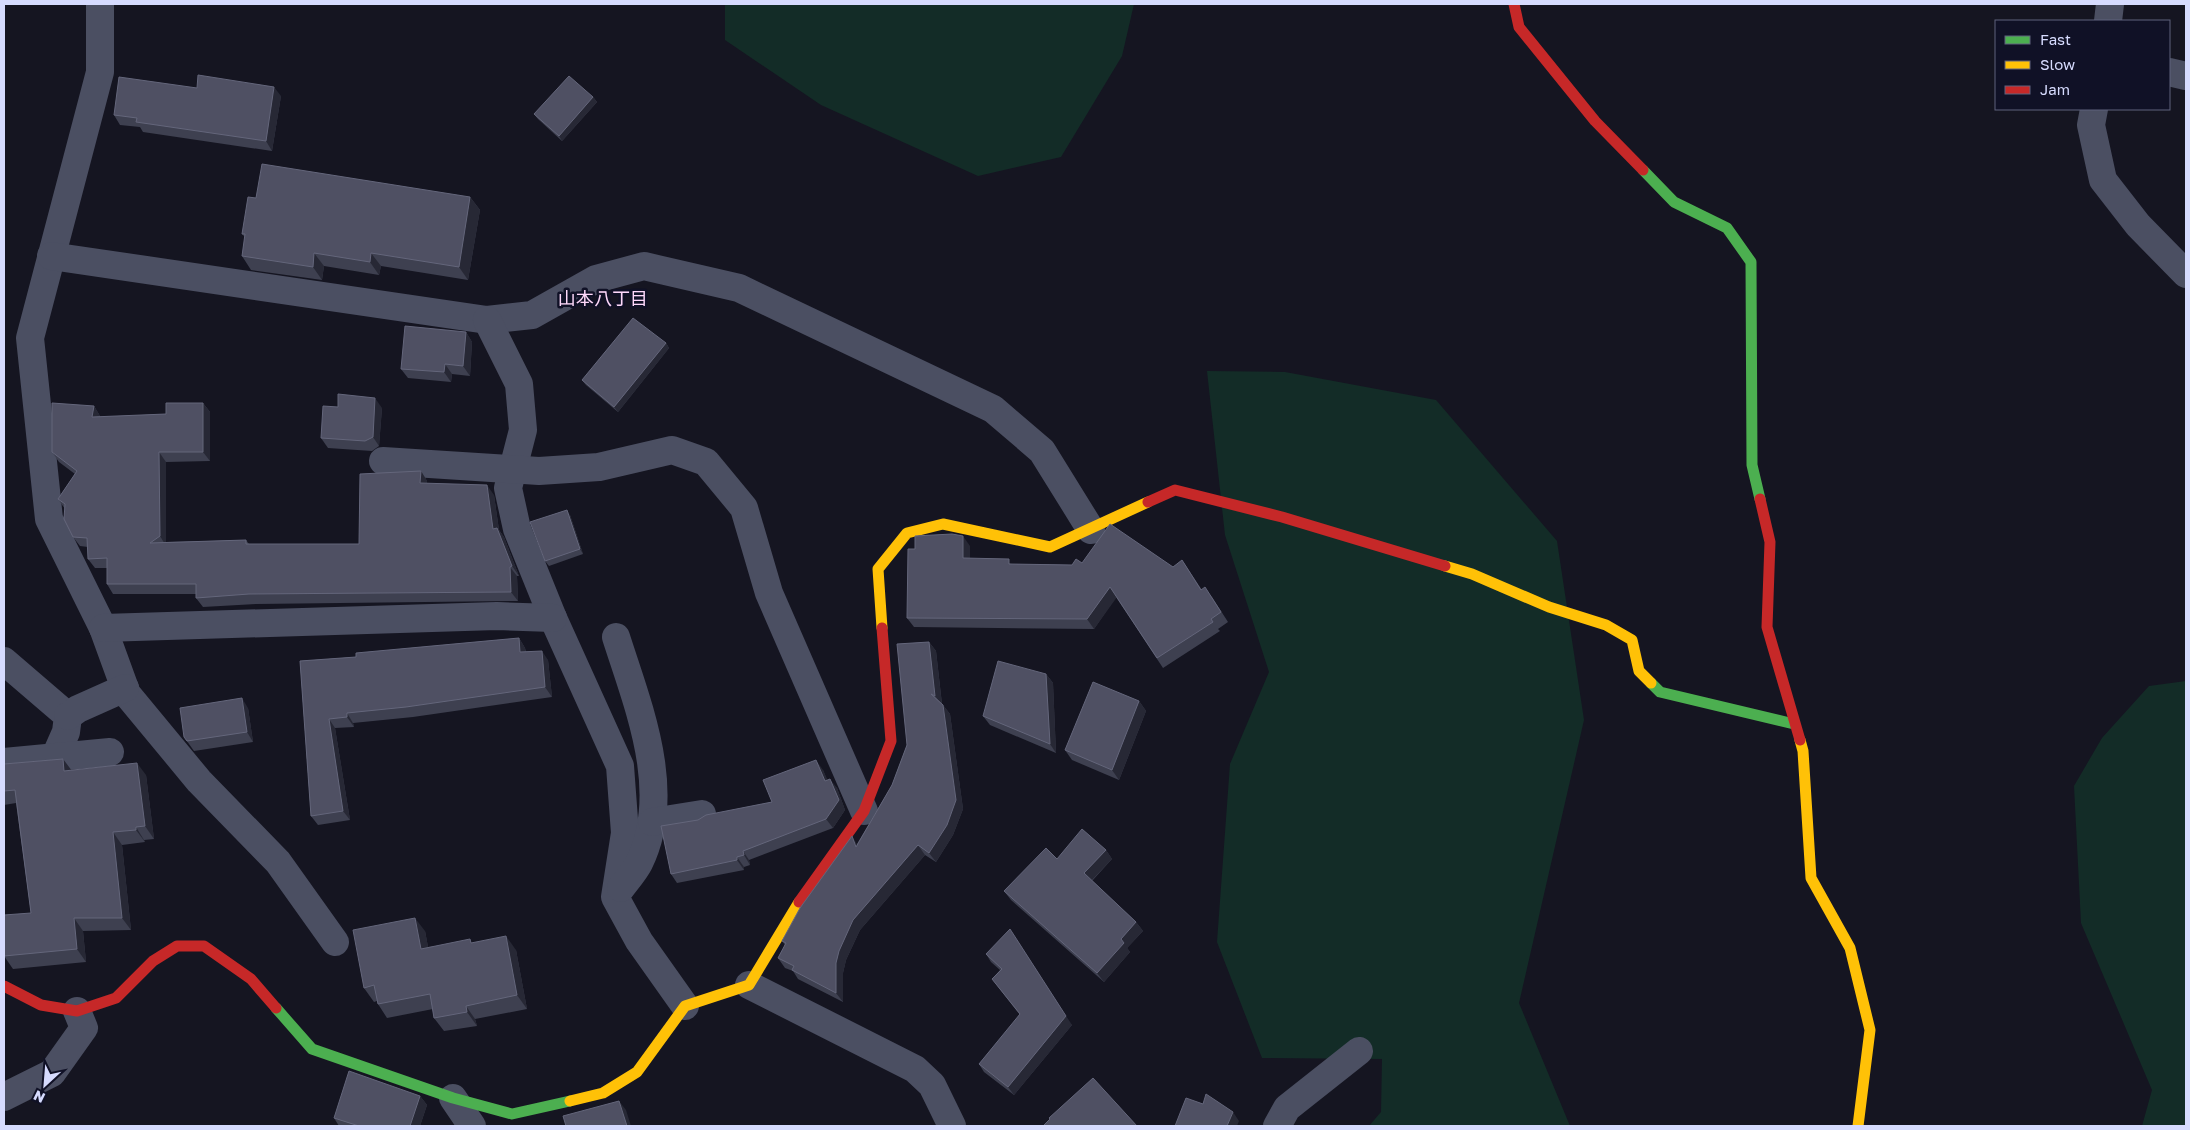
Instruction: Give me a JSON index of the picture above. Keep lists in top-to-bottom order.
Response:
{
  "districts": ["山本八丁目"],
  "legend": ["Fast", "Slow", "Jam"],
  "north": "bottom left"
}
